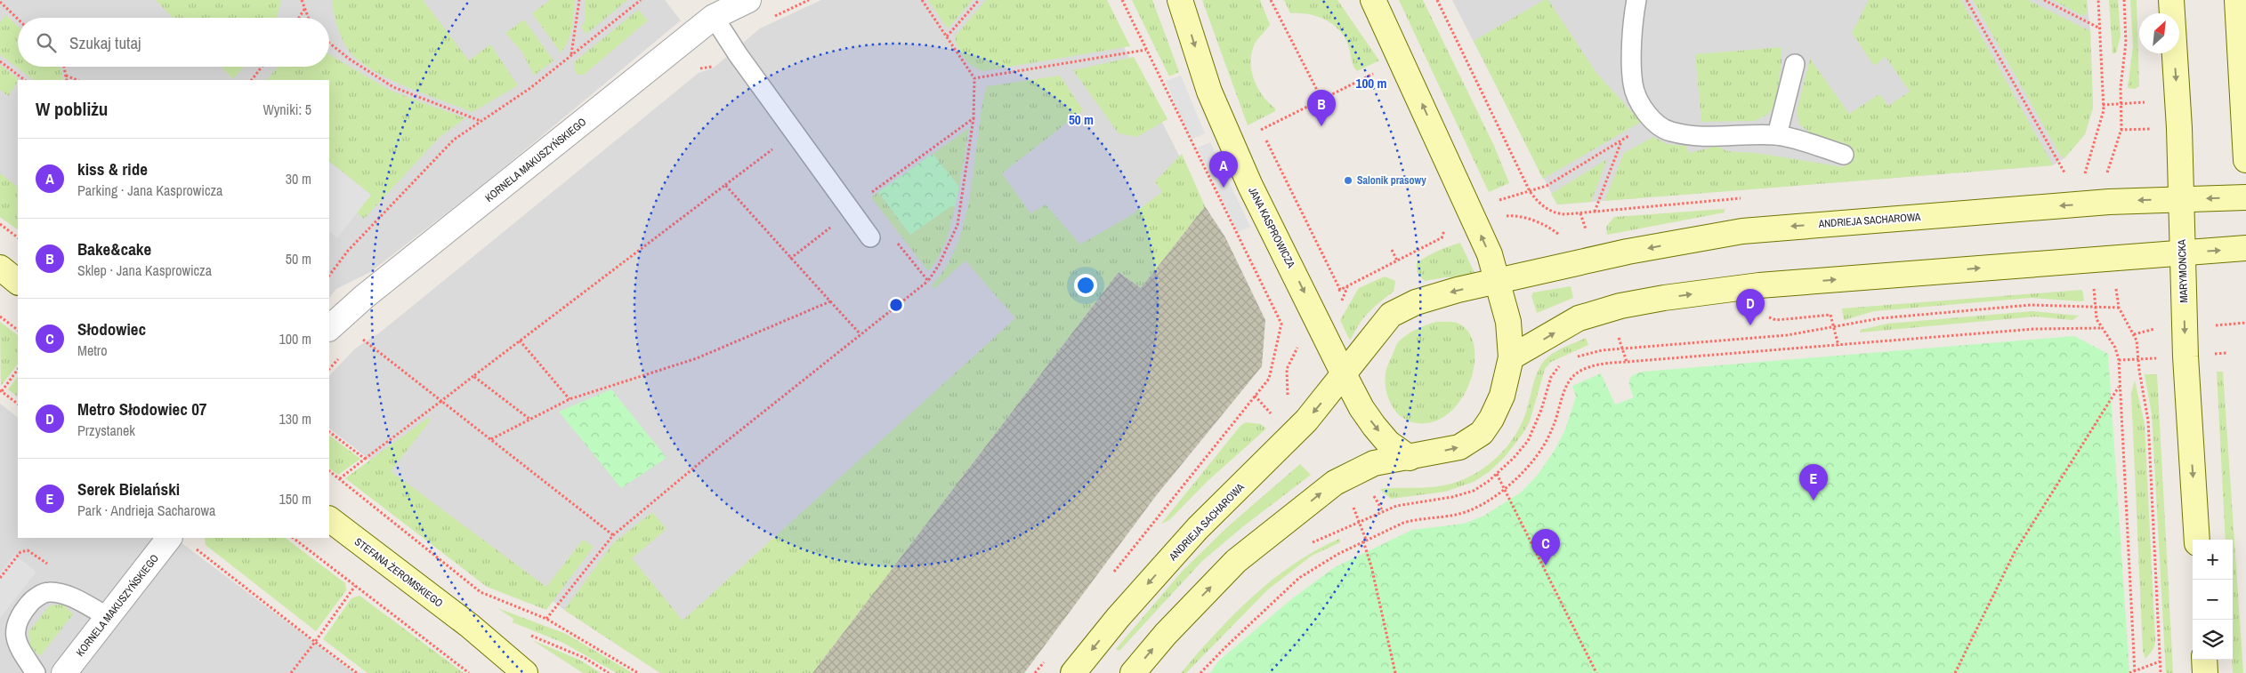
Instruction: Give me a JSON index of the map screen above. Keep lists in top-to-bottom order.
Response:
{
  "streets": {
    "street": [
      "KORNELA MAKUSZYŃSKIEGO",
      "ANDRIEJA SACHAROWA",
      "JANA KASPROWICZA",
      "MARYMONCKA",
      "STEFANA ŻEROMSKIEGO"
    ]
  },
  "crossings": [
    ["ANDRIEJA SACHAROWA", "JANA KASPROWICZA"],
    ["ANDRIEJA SACHAROWA", "MARYMONCKA"]
  ],
  "places": ["Salonik prasowy"],
  "north": "top right",
  "page": {
    "search": "Szukaj tutaj",
    "heading": ["W pobliżu", "Wyniki: 5"],
    "pins": [
      "B",
      "A",
      "D",
      "E",
      "C"
    ],
    "list": [
      {
        "mark": "A",
        "name": "kiss & ride",
        "note": "Parking · Jana Kasprowicza",
        "value": "30 m"
      },
      {
        "mark": "B",
        "name": "Bake&cake",
        "note": "Sklep · Jana Kasprowicza",
        "value": "50 m"
      },
      {
        "mark": "C",
        "name": "Słodowiec",
        "note": "Metro",
        "value": "100 m"
      },
      {
        "mark": "D",
        "name": "Metro Słodowiec 07",
        "note": "Przystanek",
        "value": "130 m"
      },
      {
        "mark": "E",
        "name": "Serek Bielański",
        "note": "Park · Andrieja Sacharowa",
        "value": "150 m"
      }
    ],
    "map_buttons": ["+", "−"]
  },
  "rings": ["100 m", "50 m"]
}
